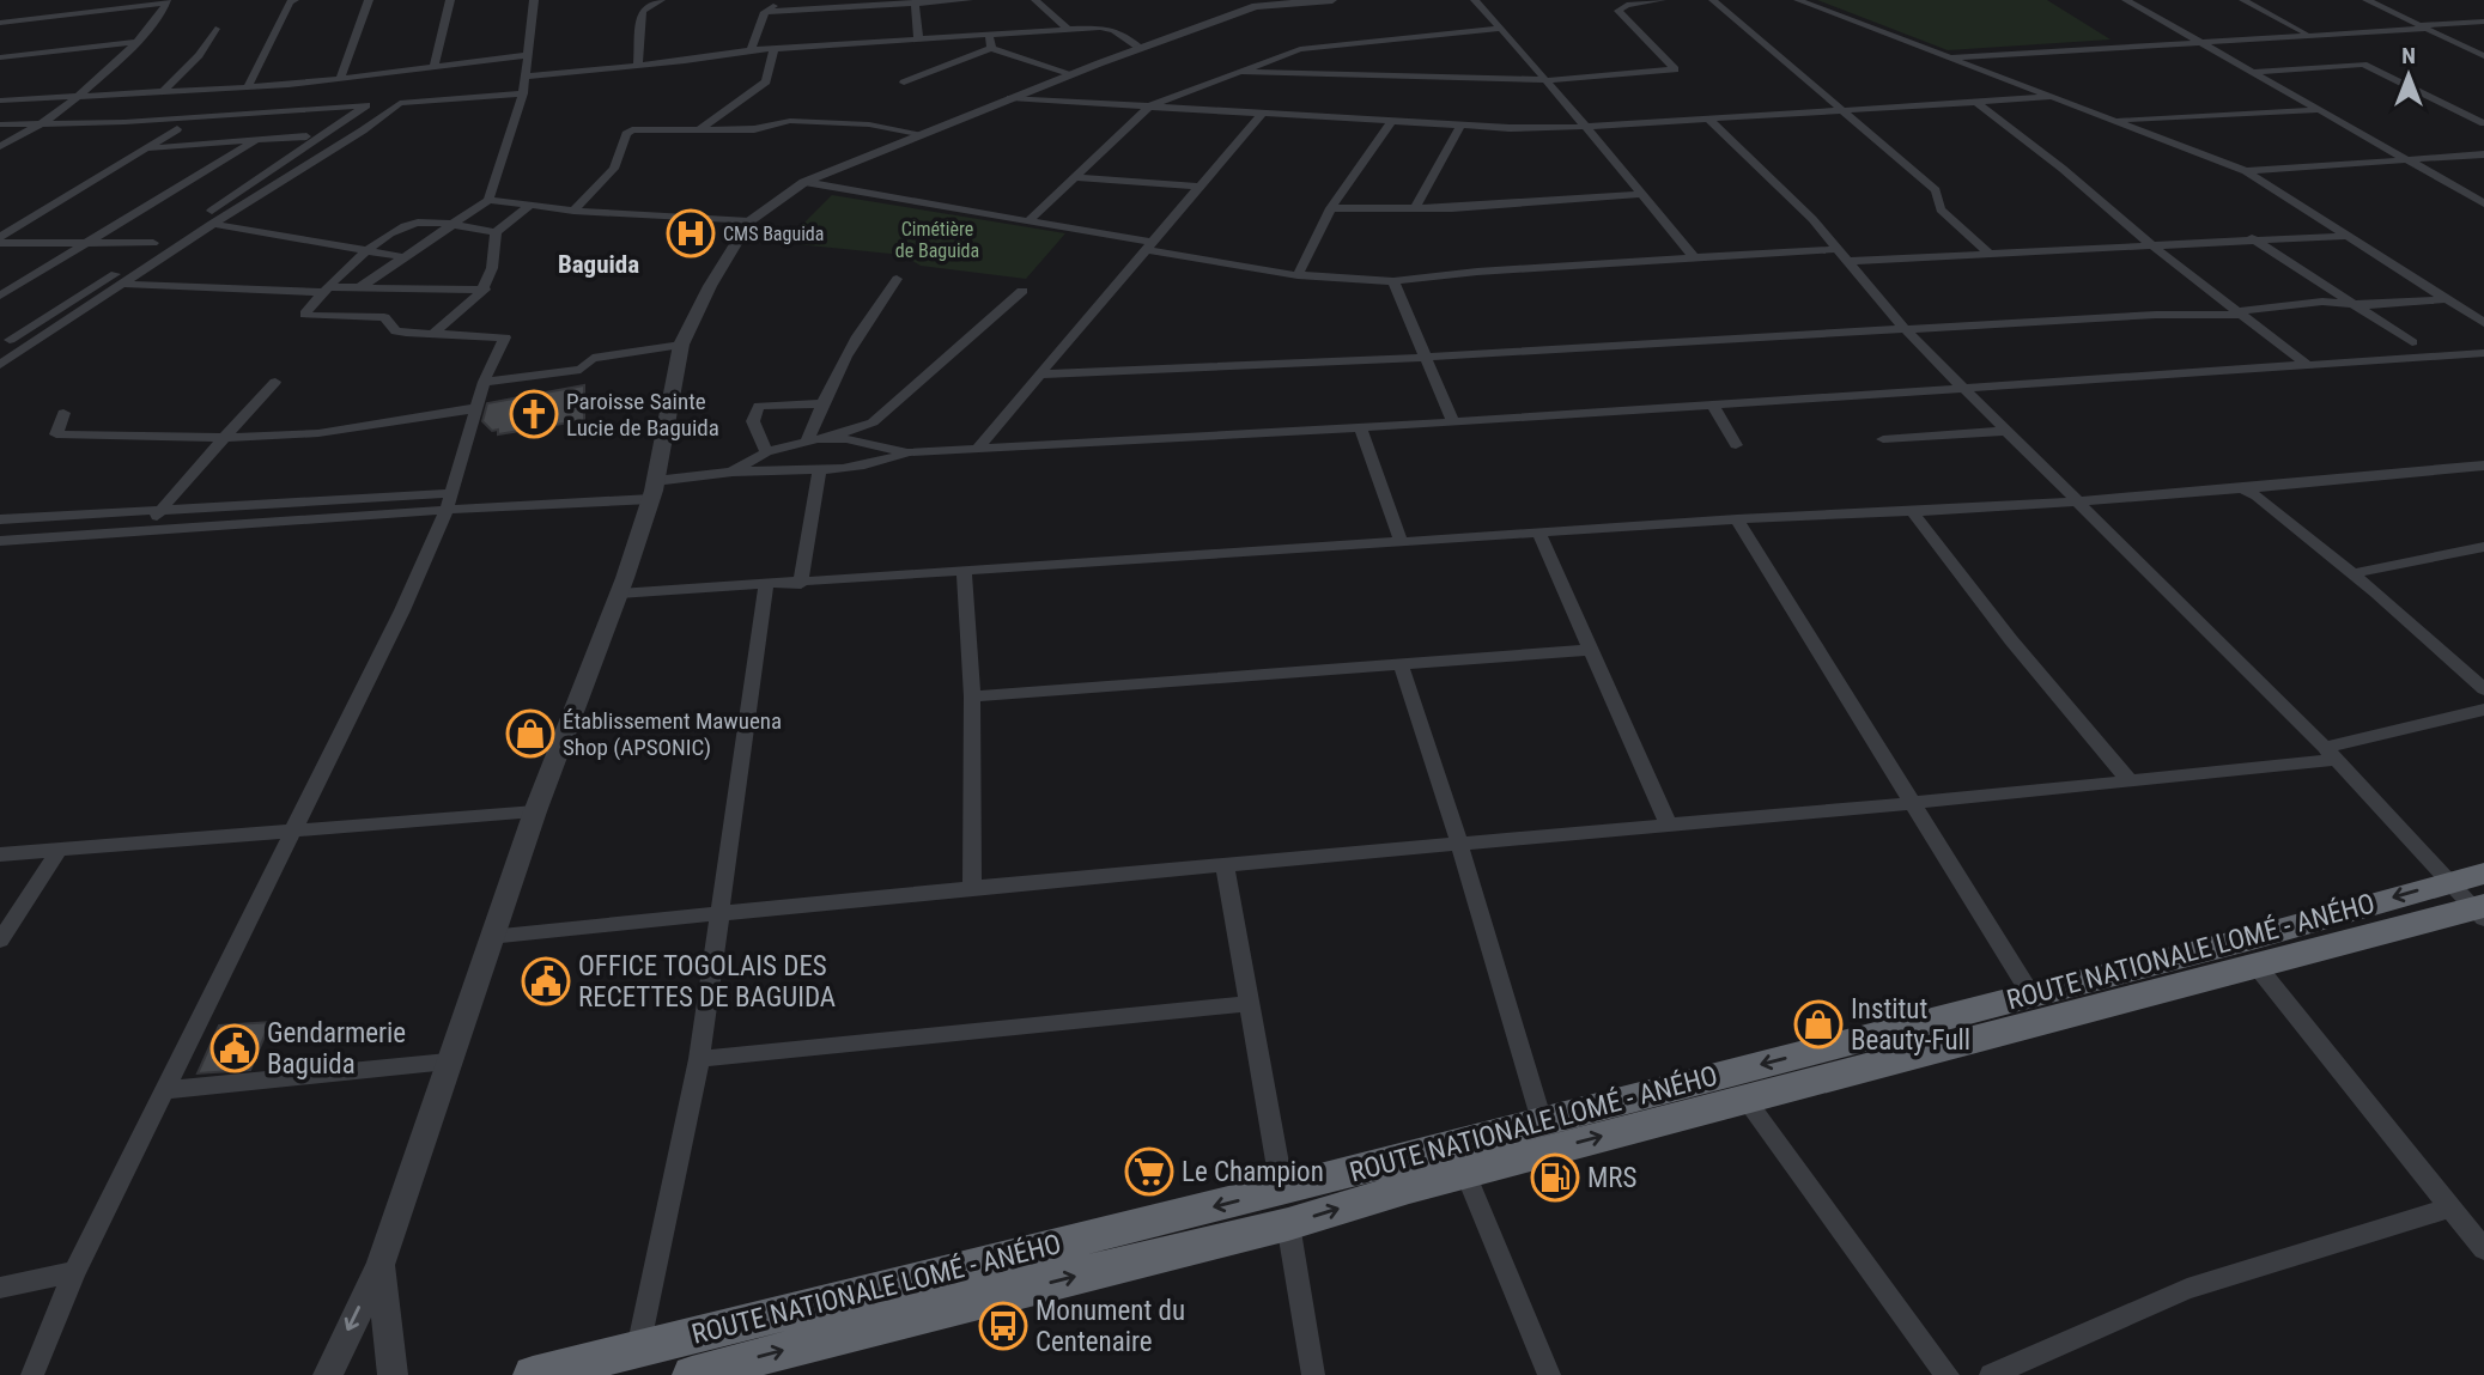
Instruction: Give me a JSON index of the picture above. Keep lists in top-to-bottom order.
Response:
{
  "streets": {
    "highway": ["ROUTE NATIONALE LOMÉ - ANÉHO"]
  },
  "districts": ["Baguida"],
  "parks": ["Cimétière de Baguida"],
  "places": {
    "hospital": ["CMS Baguida"],
    "church": ["Paroisse Sainte Lucie de Baguida"],
    "shop": ["Établissement Mawuena Shop (APSONIC)", "Institut Beauty-Full"],
    "public building": ["OFFICE TOGOLAIS DES RECETTES DE BAGUIDA", "Gendarmerie Baguida"],
    "supermarket": ["Le Champion"],
    "fuel station": ["MRS"],
    "bus stop": ["Monument du Centenaire"]
  },
  "north": "top"
}
